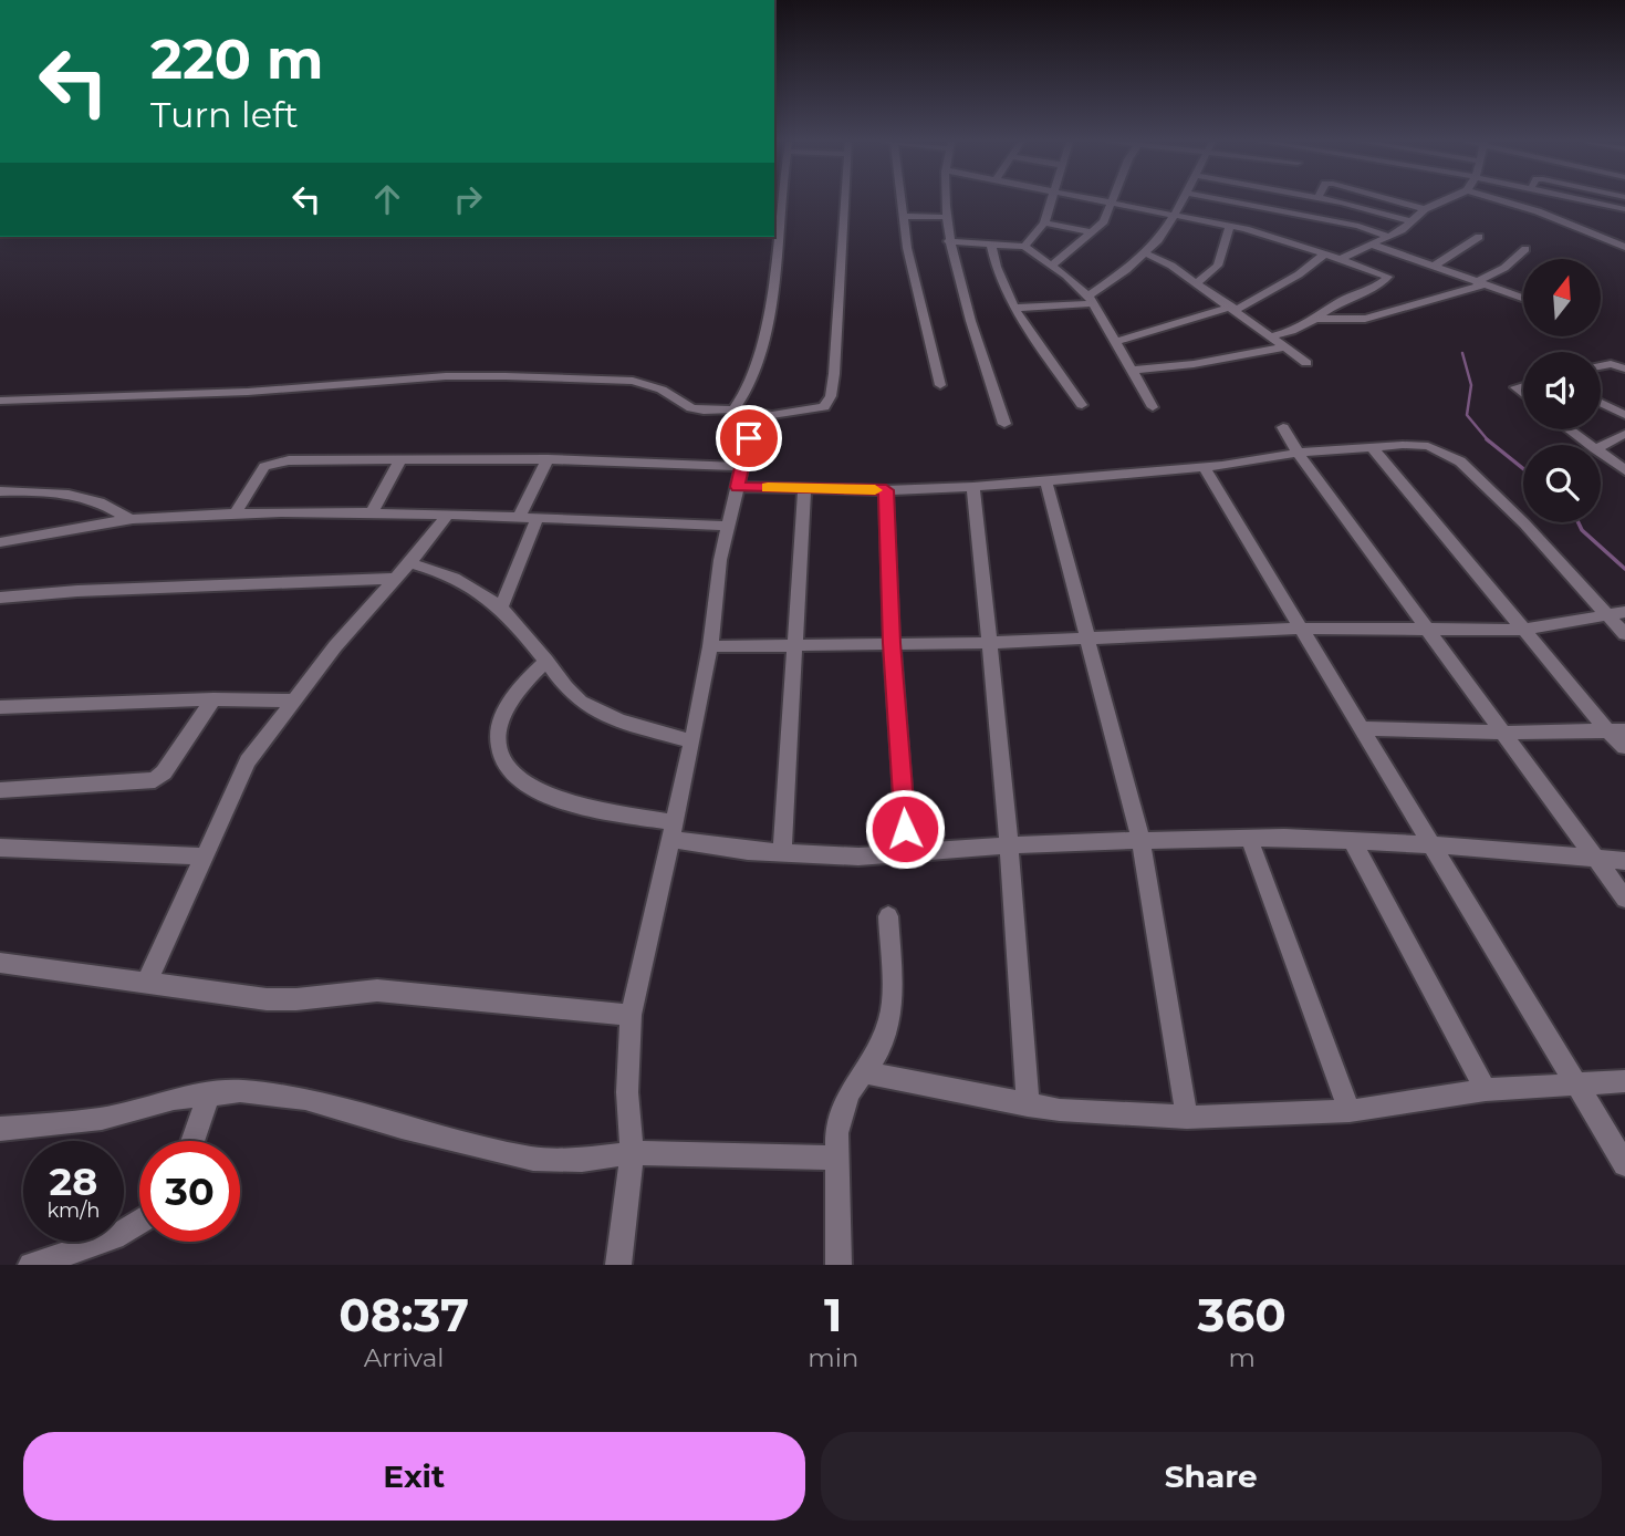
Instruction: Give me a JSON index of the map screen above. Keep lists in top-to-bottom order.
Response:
{
  "north": "top",
  "page": {
    "turn": ["220 m", "Turn left"],
    "speed": "28 km/h",
    "limit": "30",
    "eta": [
      "08:37",
      "Arrival",
      "1",
      "min",
      "360",
      "m"
    ],
    "buttons": ["Exit", "Share"]
  }
}
